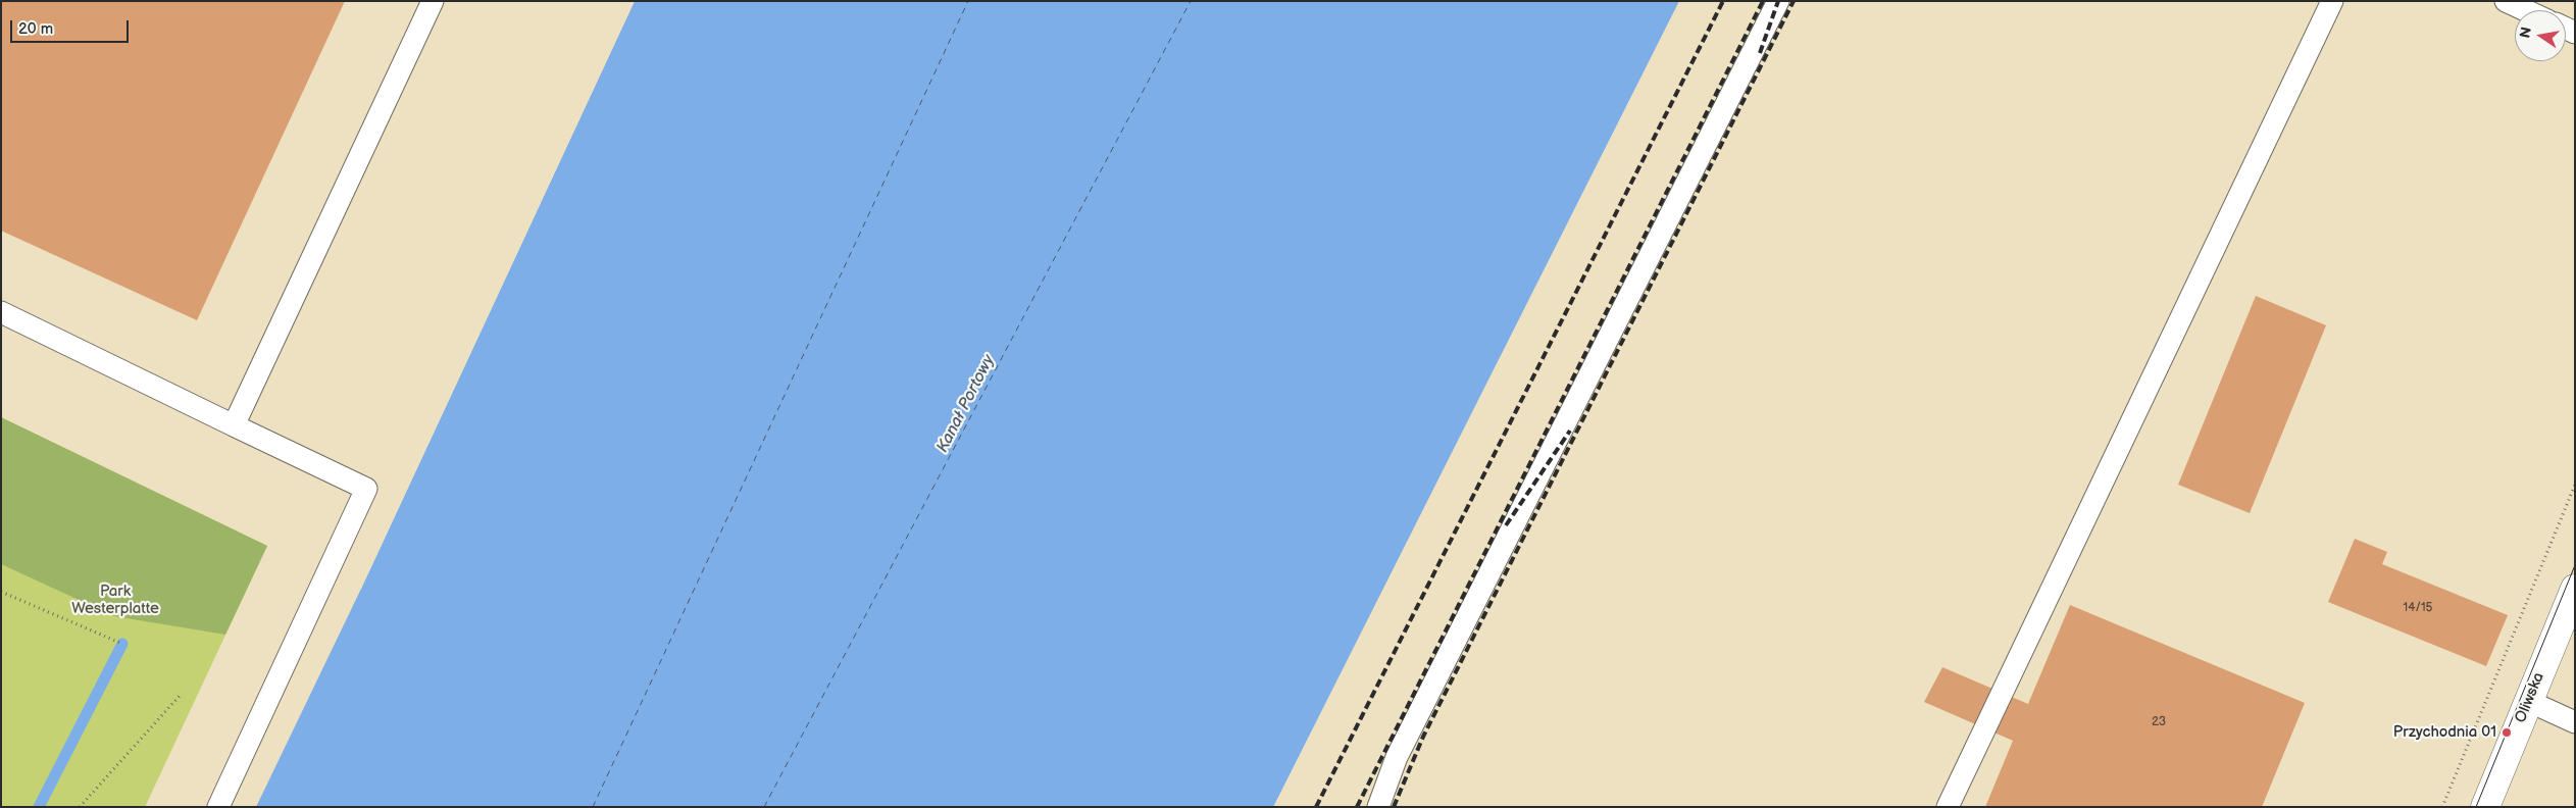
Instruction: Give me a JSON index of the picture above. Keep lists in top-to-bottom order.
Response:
{
  "streets": {
    "street": ["Oliwska"]
  },
  "water": ["Kanał Portowy"],
  "parks": ["Park Westerplatte"],
  "places": ["Przychodnia 01"],
  "house_numbers": ["14/15", "23"],
  "scale_bar": "20 m",
  "north": "left"
}
